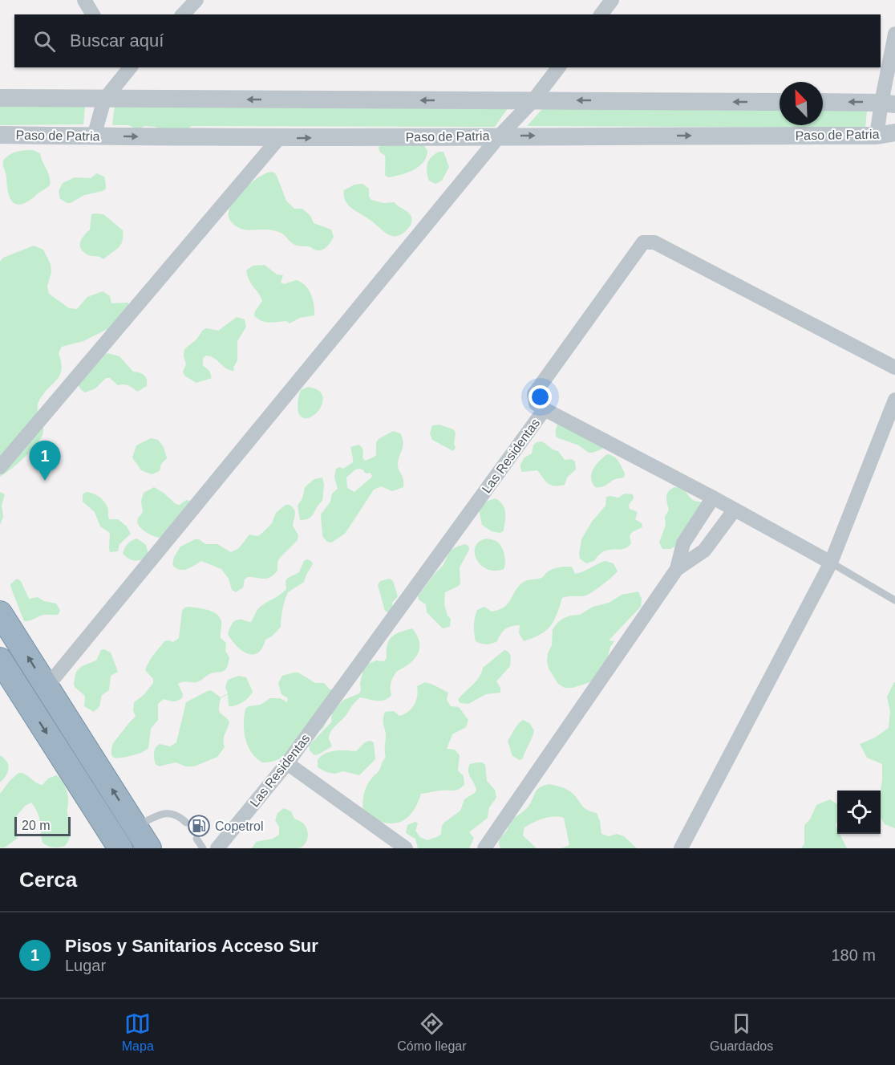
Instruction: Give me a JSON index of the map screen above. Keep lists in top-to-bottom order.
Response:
{
  "streets": {
    "street": ["Paso de Patria", "Las Residentas"]
  },
  "places": {
    "fuel station": ["Copetrol"]
  },
  "scale_bar": "20 m",
  "north": "top left",
  "page": {
    "search": "Buscar aquí",
    "pins": "1",
    "scale": "20 m",
    "heading": "Cerca",
    "list": [
      {
        "mark": "1",
        "name": "Pisos y Sanitarios Acceso Sur",
        "note": "Lugar",
        "value": "180 m"
      }
    ],
    "nav": ["Mapa", "Cómo llegar", "Guardados"]
  }
}
